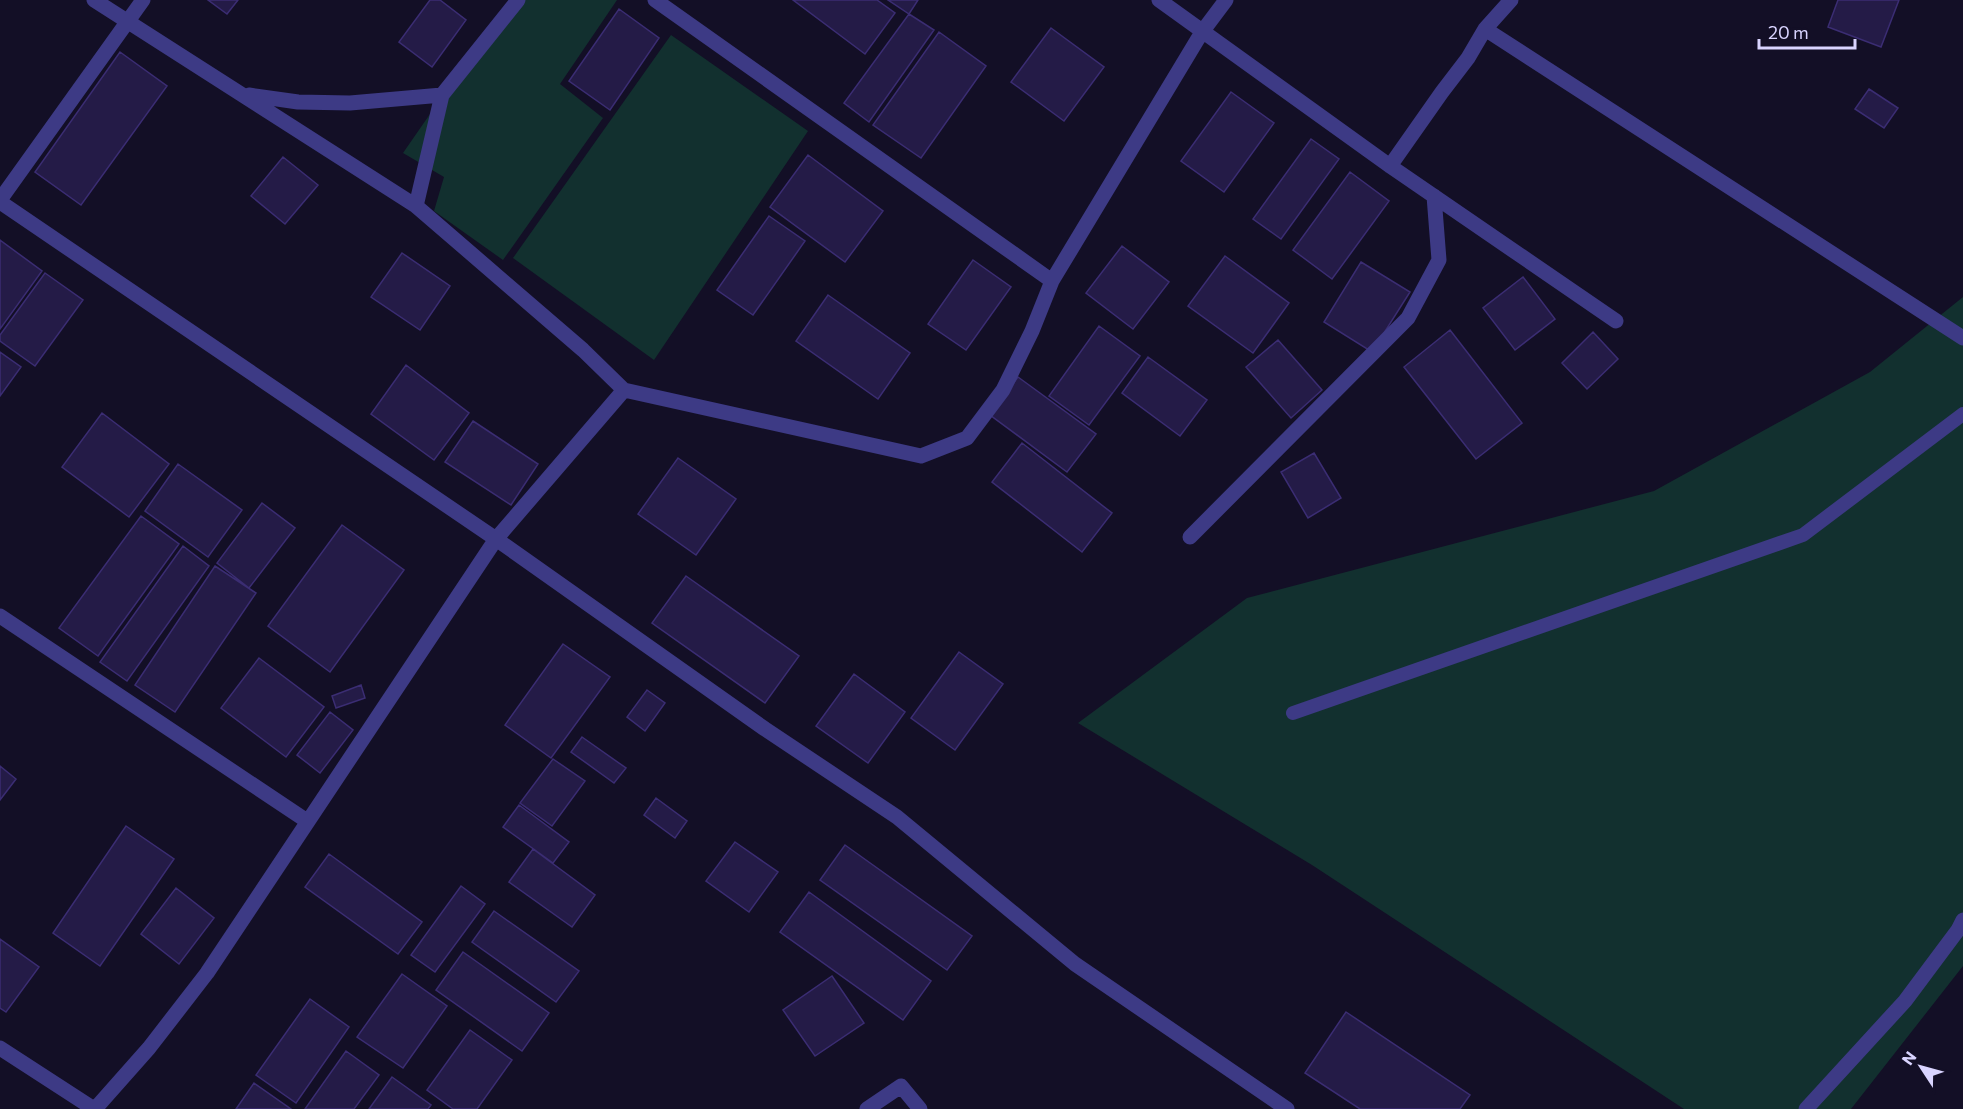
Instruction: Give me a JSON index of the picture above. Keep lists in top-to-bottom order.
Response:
{
  "scale_bar": "20 m",
  "north": "top left"
}
